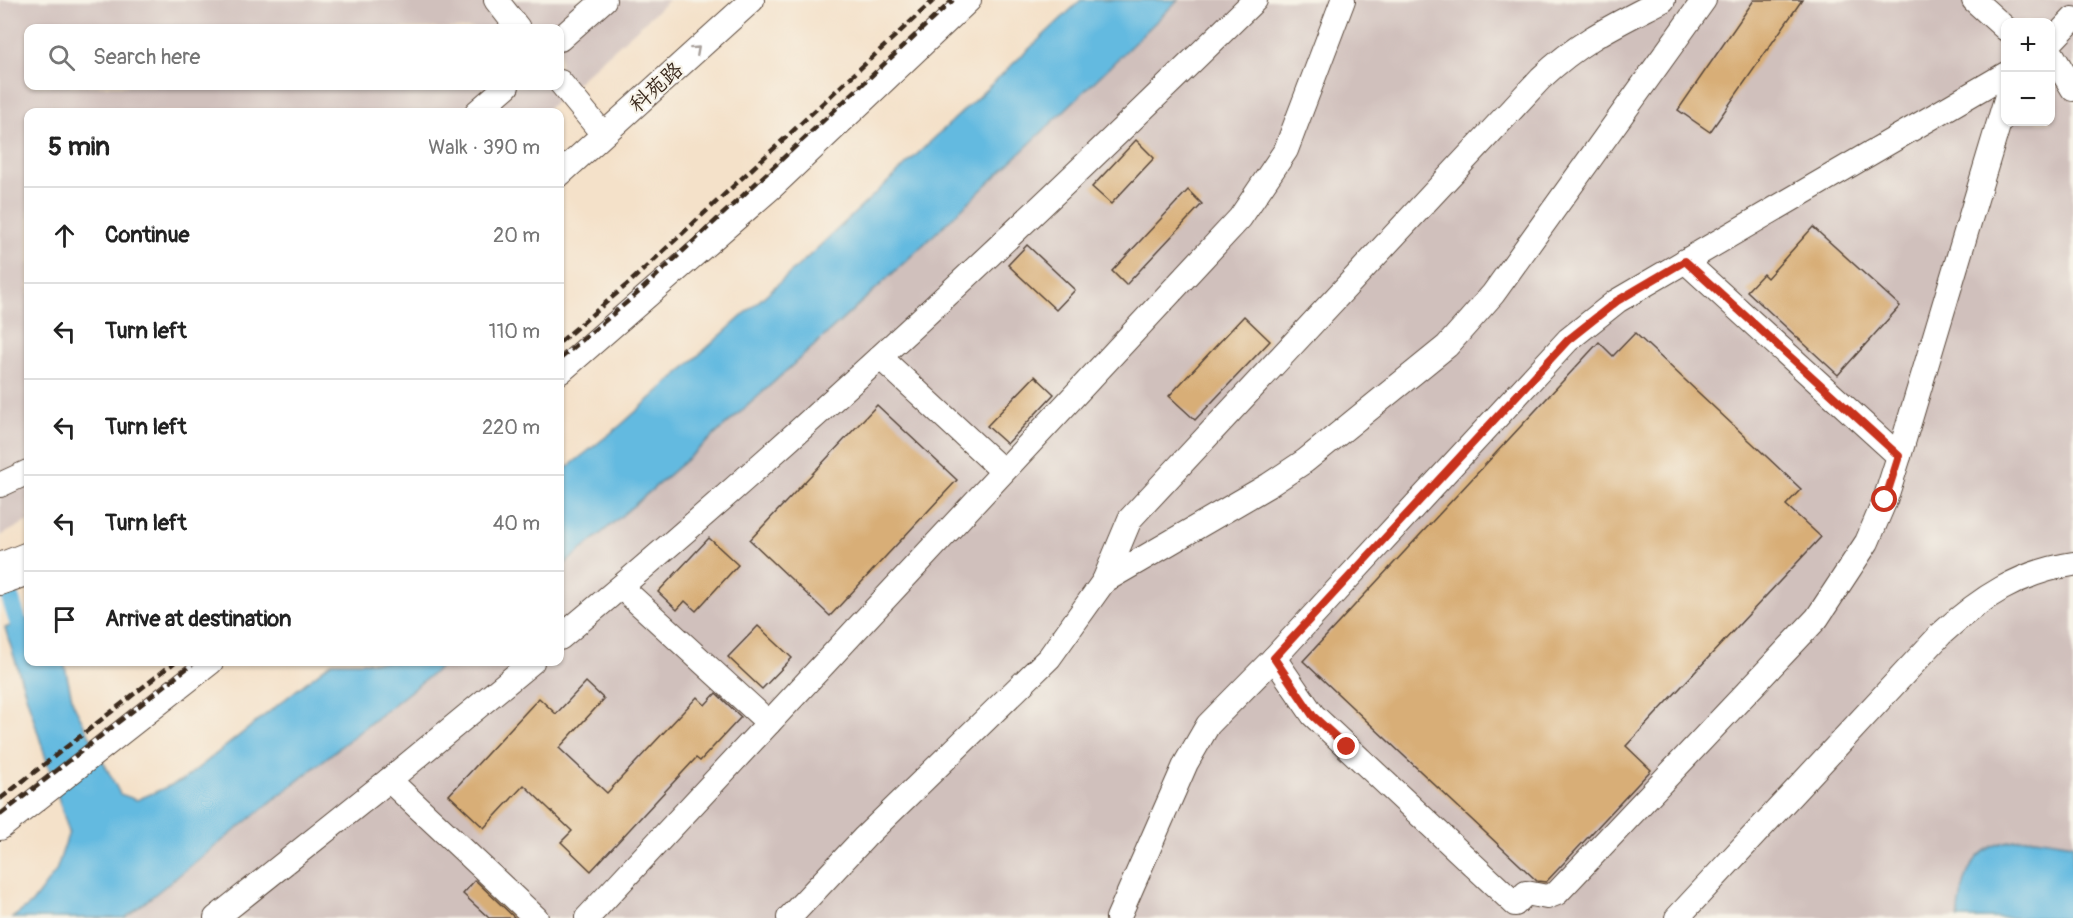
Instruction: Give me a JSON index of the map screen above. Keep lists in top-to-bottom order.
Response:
{
  "streets": {
    "street": ["科苑路"]
  },
  "page": {
    "map_buttons": ["+", "−"],
    "search": "Search here",
    "heading": ["5 min", "Walk · 390 m"],
    "list": [
      ["Continue", "20 m"],
      ["Turn left", "110 m"],
      ["Turn left", "220 m"],
      ["Turn left", "40 m"],
      "Arrive at destination"
    ]
  }
}
